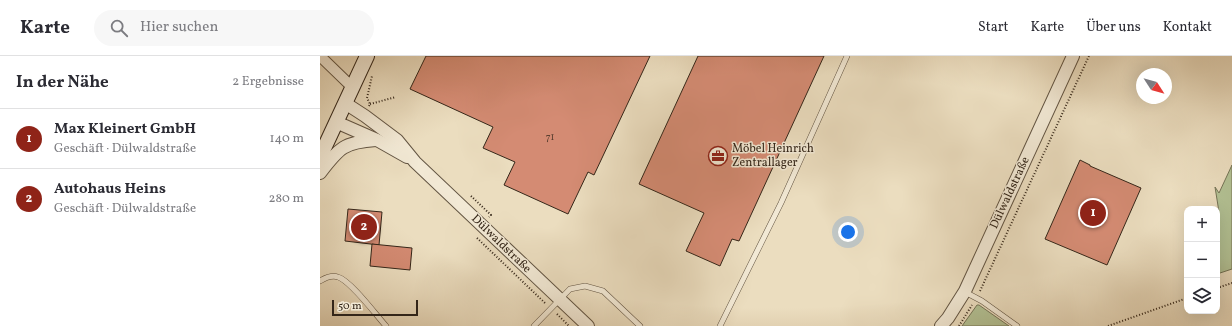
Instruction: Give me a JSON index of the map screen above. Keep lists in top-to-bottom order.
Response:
{
  "streets": {
    "street": ["Dülwaldstraße"]
  },
  "places": {
    "office": ["Möbel Heinrich Zentrallager"]
  },
  "house_numbers": ["71"],
  "scale_bar": "50 m",
  "north": "bottom right",
  "page": {
    "header": "Karte",
    "search": "Hier suchen",
    "nav": [
      "Start",
      "Karte",
      "Über uns",
      "Kontakt"
    ],
    "heading": ["In der Nähe", "2 Ergebnisse"],
    "list": [
      {
        "mark": "1",
        "name": "Max Kleinert GmbH",
        "note": "Geschäft · Dülwaldstraße",
        "value": "140 m"
      },
      {
        "mark": "2",
        "name": "Autohaus Heins",
        "note": "Geschäft · Dülwaldstraße",
        "value": "280 m"
      }
    ],
    "pins": ["1", "2"],
    "map_buttons": ["+", "−"],
    "scale": "50 m"
  }
}
